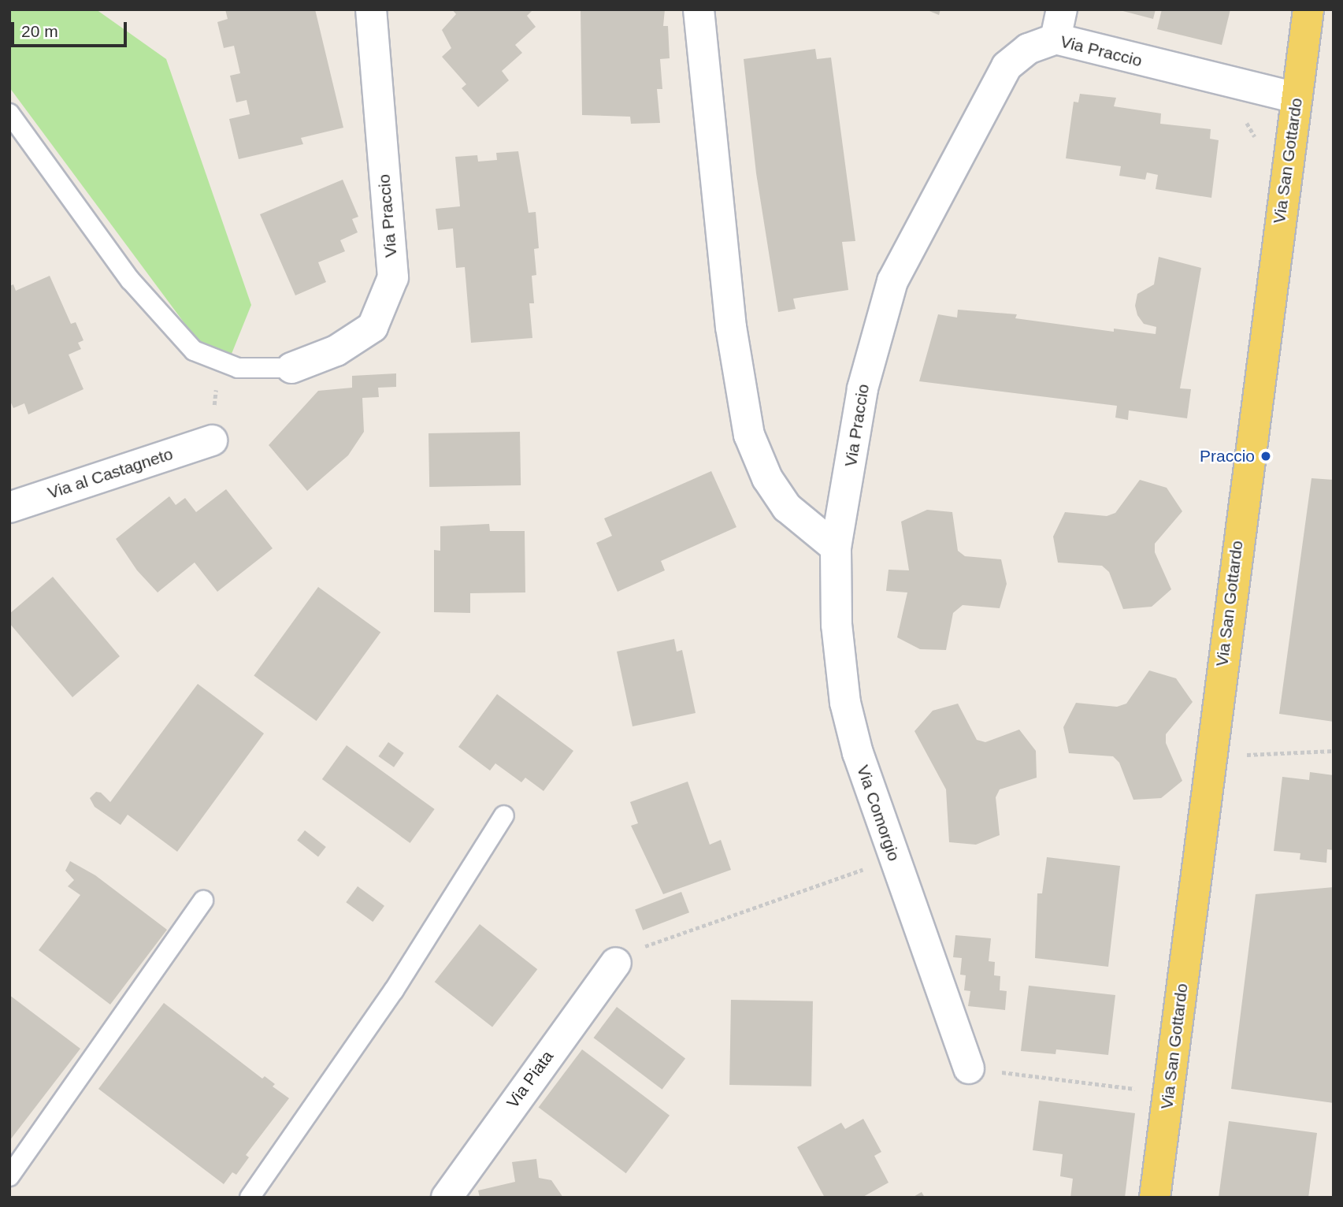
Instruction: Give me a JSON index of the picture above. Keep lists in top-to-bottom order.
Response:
{
  "streets": {
    "main road": ["Via San Gottardo"],
    "street": [
      "Via Praccio",
      "Via al Castagneto",
      "Via Comorgio",
      "Via Piata"
    ]
  },
  "crossings": [
    ["Via Praccio", "Via San Gottardo"],
    ["Via Praccio", "Via Comorgio"]
  ],
  "places": ["Praccio"],
  "scale_bar": "20 m"
}
